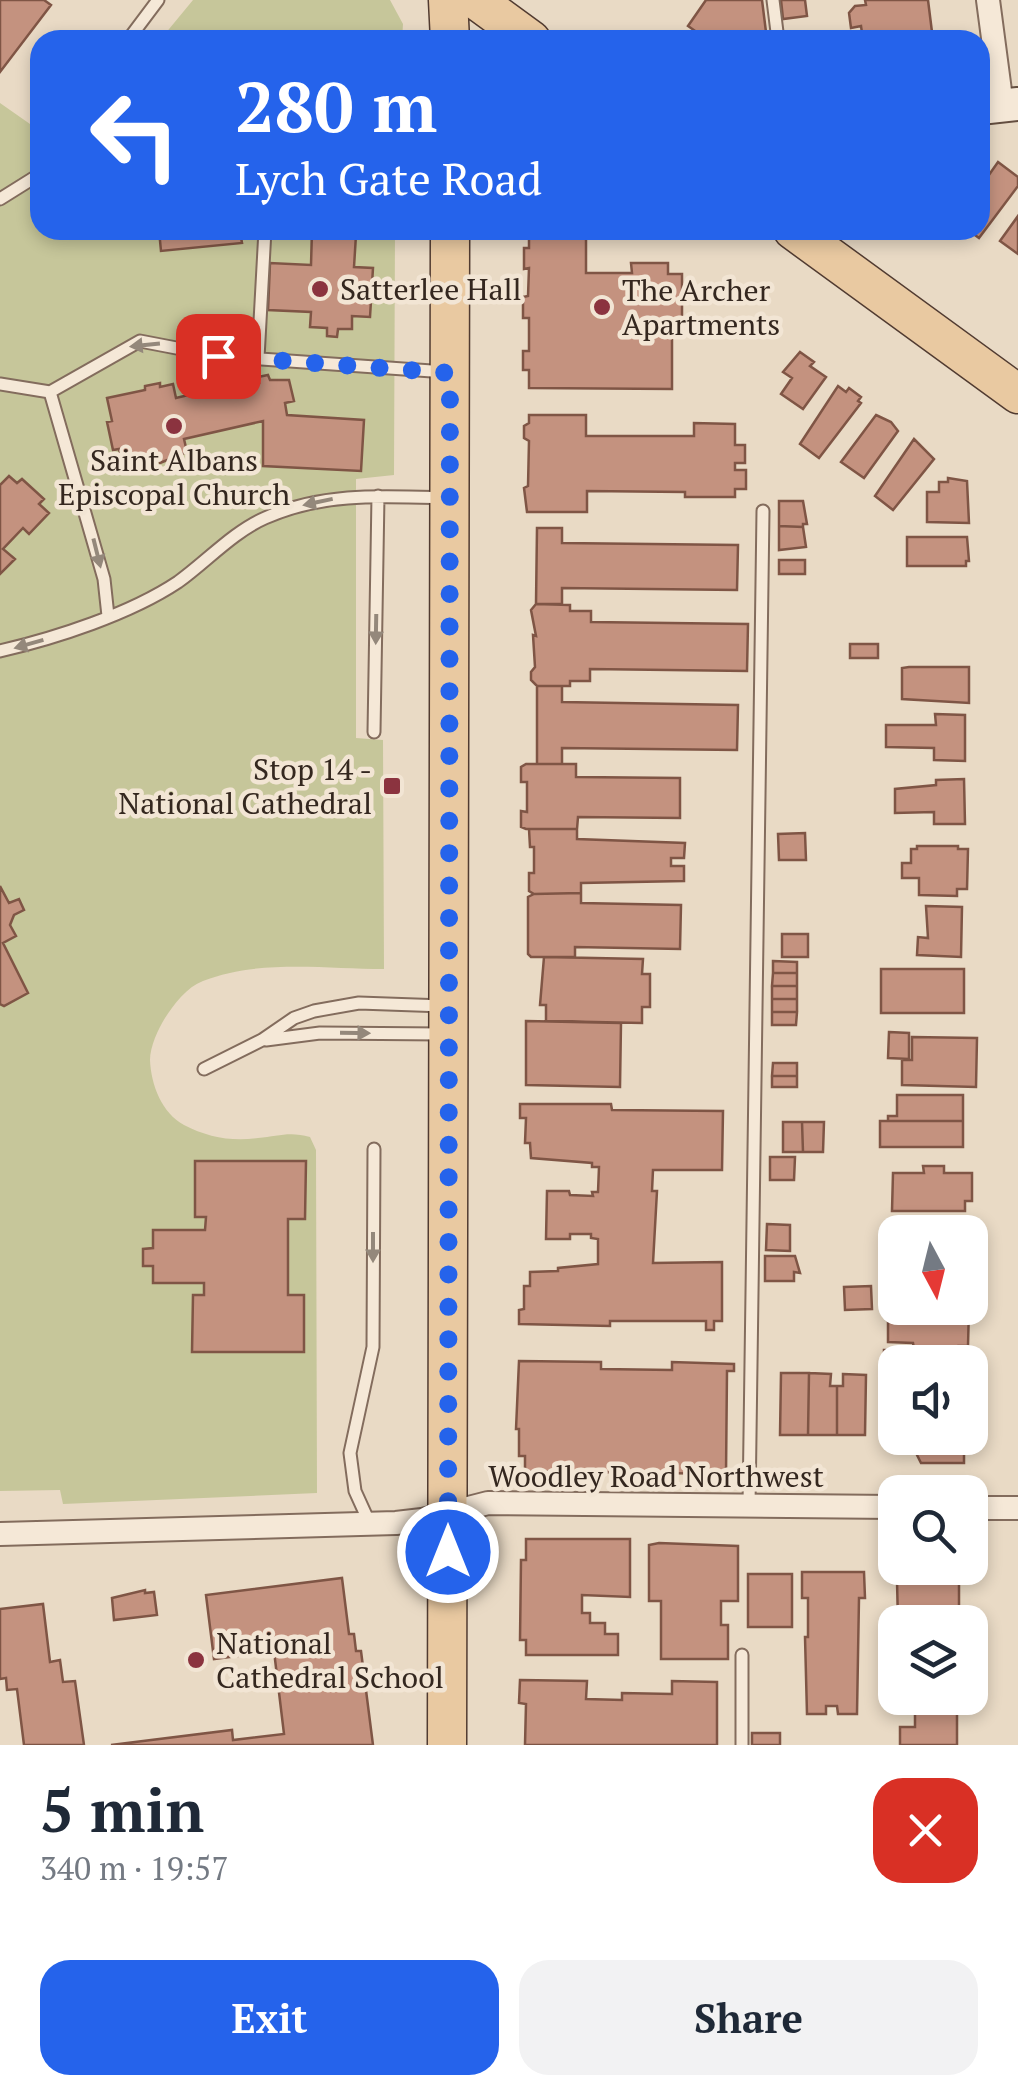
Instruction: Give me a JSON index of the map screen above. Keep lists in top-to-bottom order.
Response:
{
  "streets": {
    "street": ["Woodley Road Northwest"]
  },
  "places": {
    "other": [
      "Satterlee Hall",
      "The Archer Apartments",
      "Saint Albans Episcopal Church",
      "National Cathedral School"
    ],
    "transit": ["Stop 14 - National Cathedral"]
  },
  "north": "bottom",
  "page": {
    "turn": ["280 m", "Lych Gate Road"],
    "heading": ["5 min", "340 m · 19:57"],
    "buttons": ["Exit", "Share"]
  }
}
